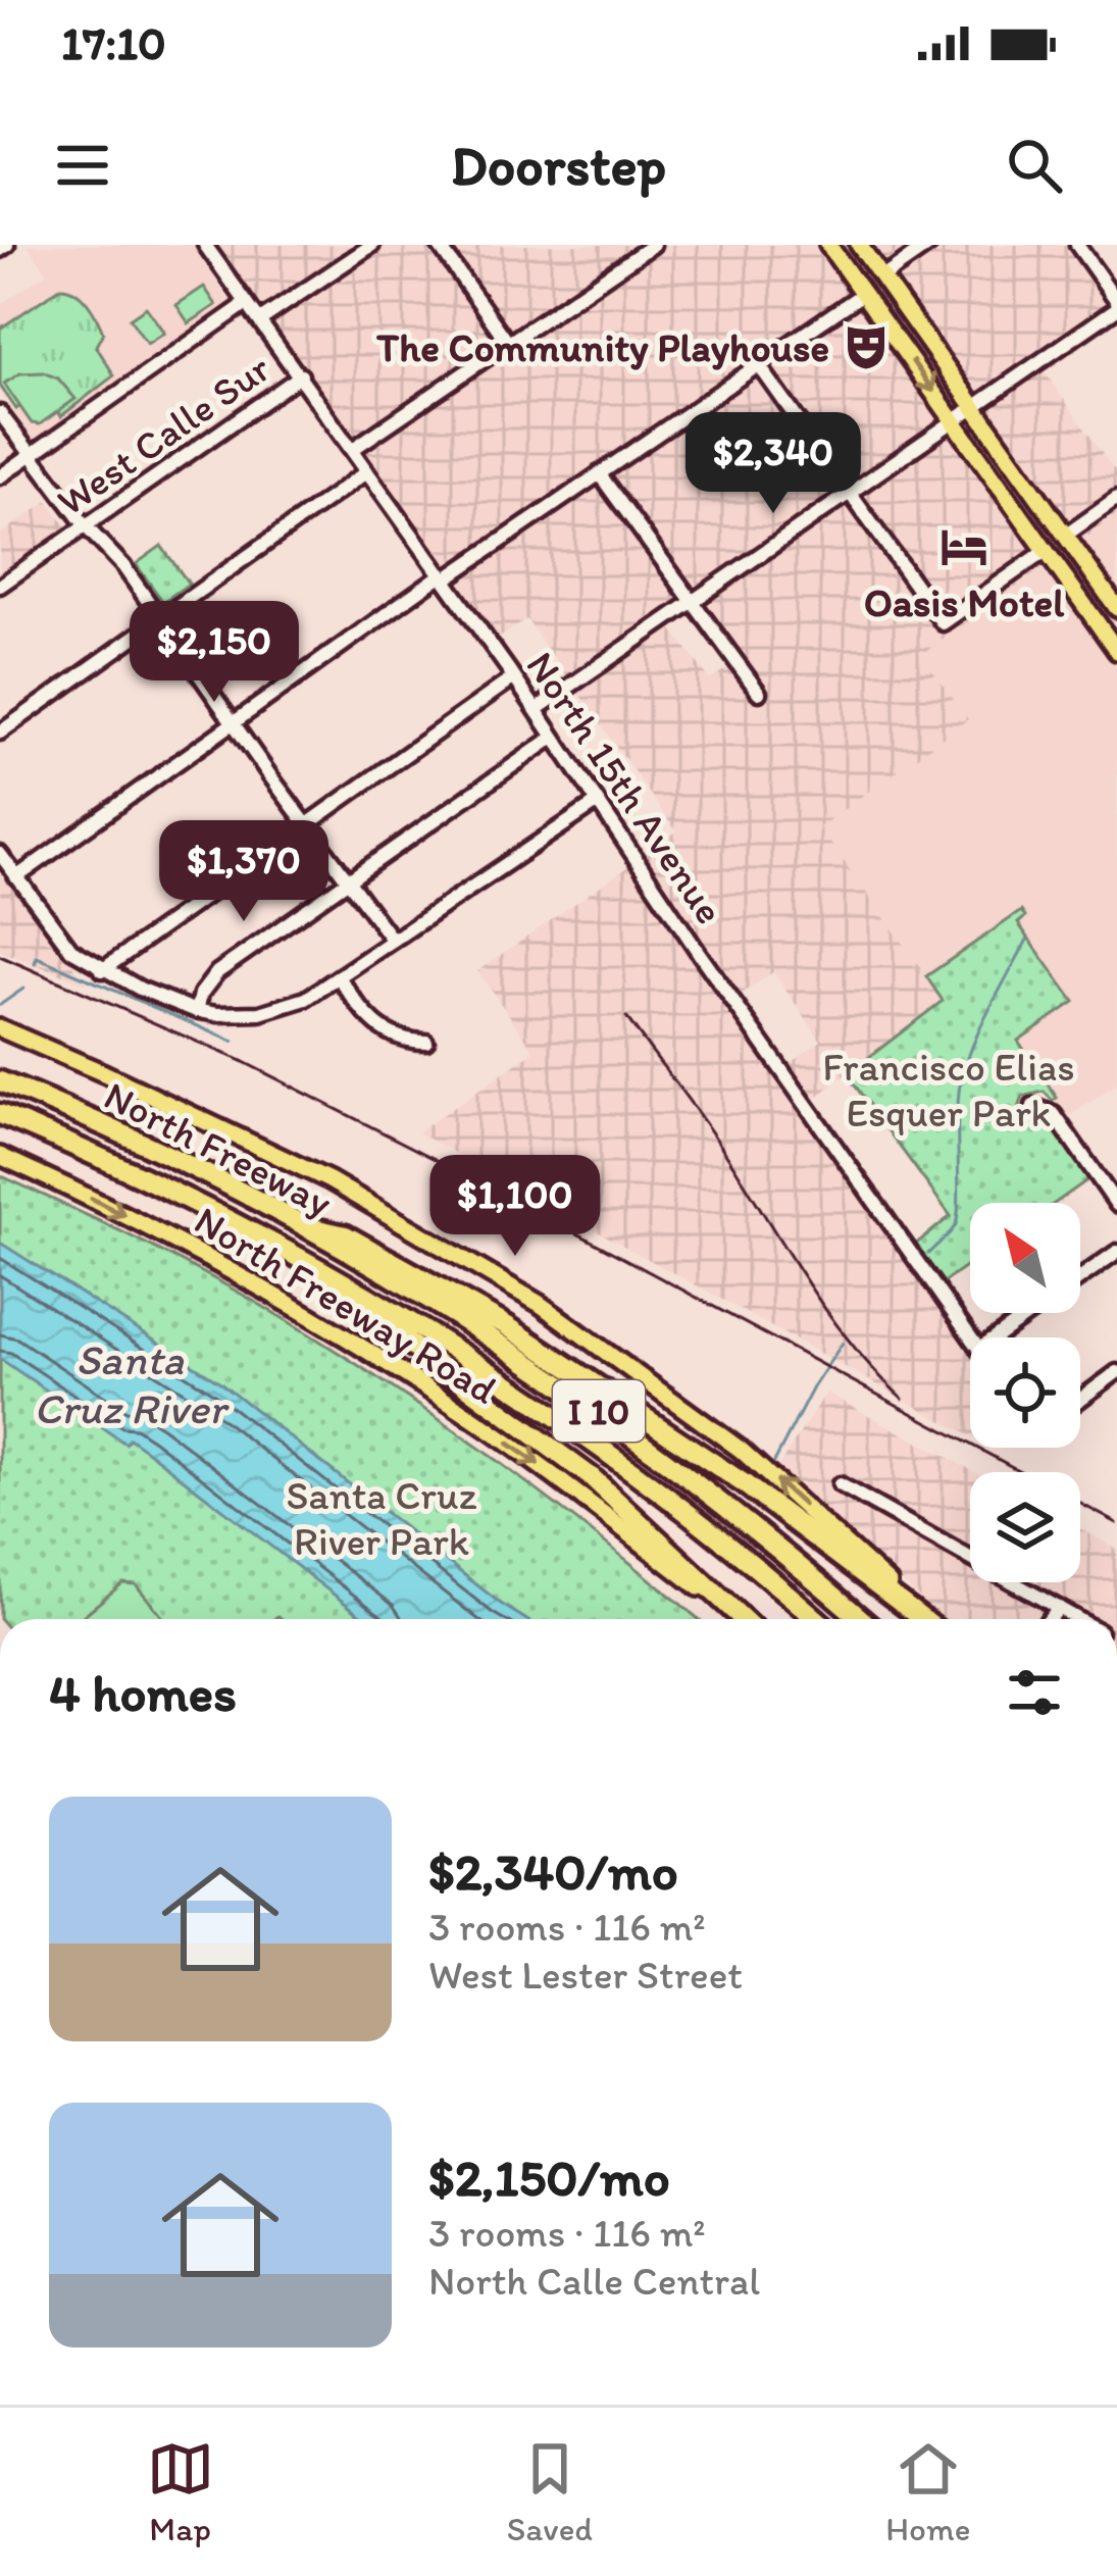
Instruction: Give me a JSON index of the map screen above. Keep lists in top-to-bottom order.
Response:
{
  "streets": {
    "highway": ["North Freeway", "I 10"],
    "main road": ["North Freeway Road"],
    "street": ["West Calle Sur", "North 15th Avenue"]
  },
  "crossings": [
    ["West Calle Sur", "North 15th Avenue"]
  ],
  "water": ["Santa Cruz River"],
  "parks": ["Francisco Elias Esquer Park", "Santa Cruz River Park"],
  "places": {
    "theatre": ["The Community Playhouse"],
    "hotel": ["Oasis Motel"]
  },
  "north": "top left",
  "page": {
    "status": "17:10",
    "header": "Doorstep",
    "price": [
      "$2,340",
      "$2,150",
      "$1,370",
      "$1,100"
    ],
    "heading": "4 homes",
    "list": [
      {
        "name": "$2,340/mo",
        "note": "3 rooms · 116 m² · West Lester Street"
      },
      {
        "name": "$2,150/mo",
        "note": "3 rooms · 116 m² · North Calle Central"
      }
    ],
    "tabs": ["Map", "Saved", "Home"]
  }
}
